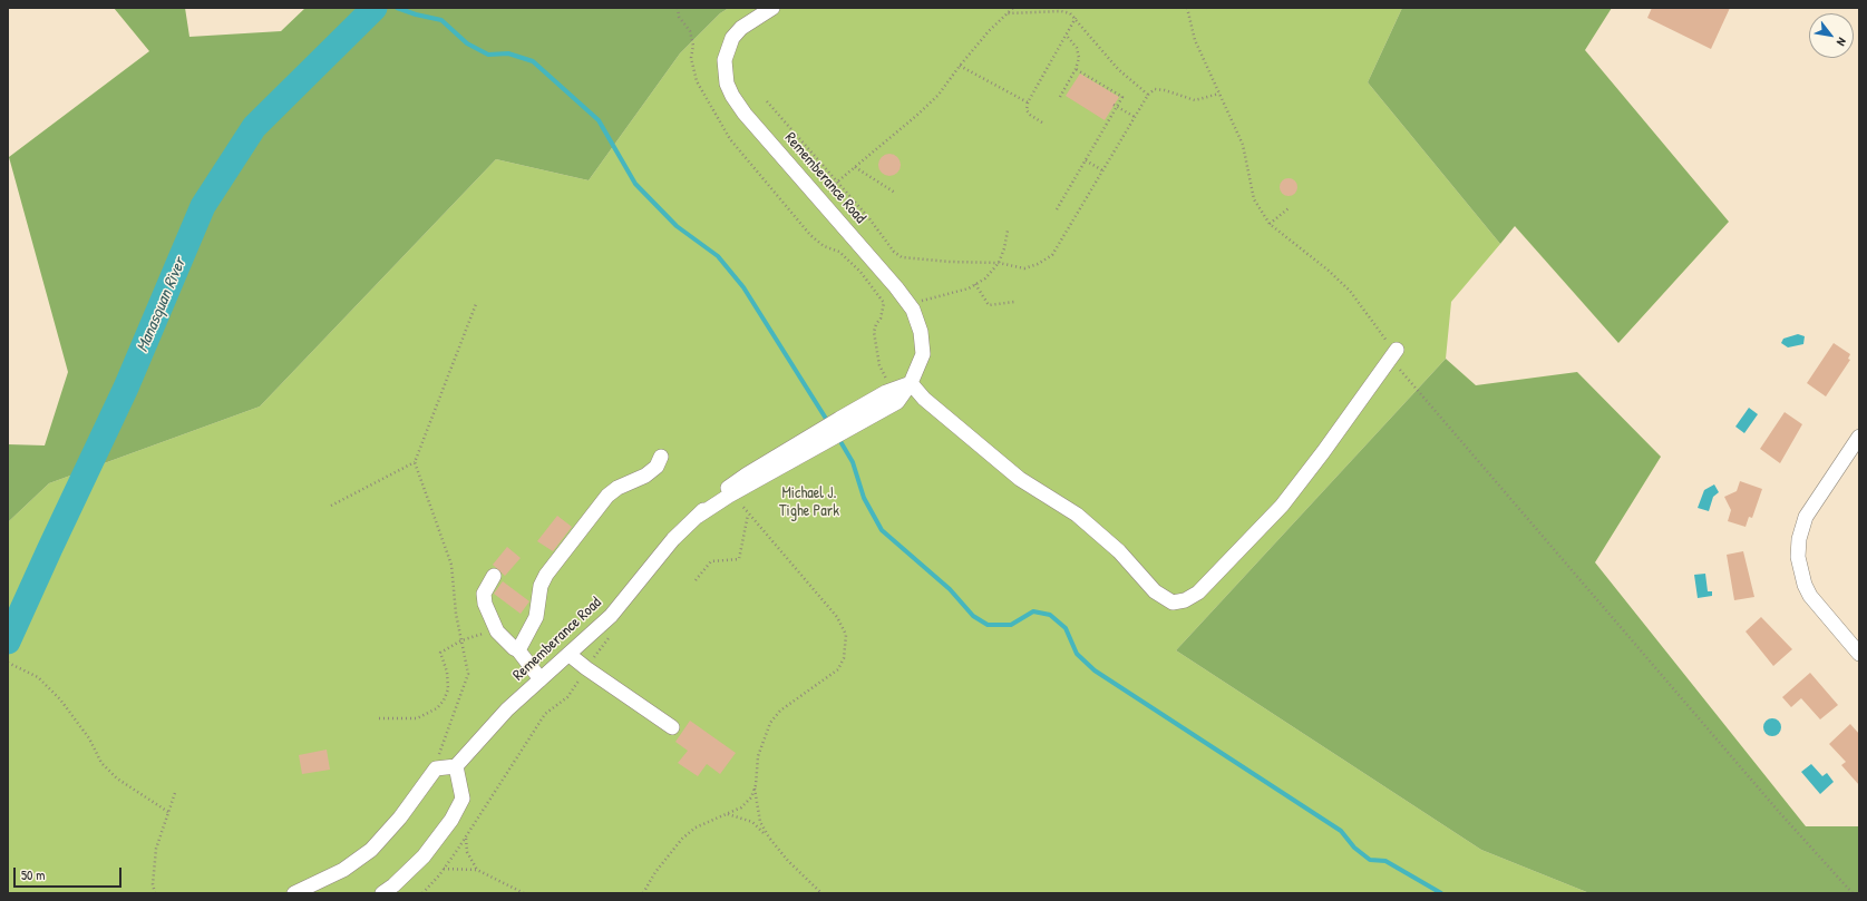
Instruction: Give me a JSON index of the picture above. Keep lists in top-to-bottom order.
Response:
{
  "streets": {
    "street": ["Rememberance Road"]
  },
  "water": ["Manasquan River"],
  "parks": ["Michael J. Tighe Park"],
  "scale_bar": "50 m",
  "north": "bottom right"
}
